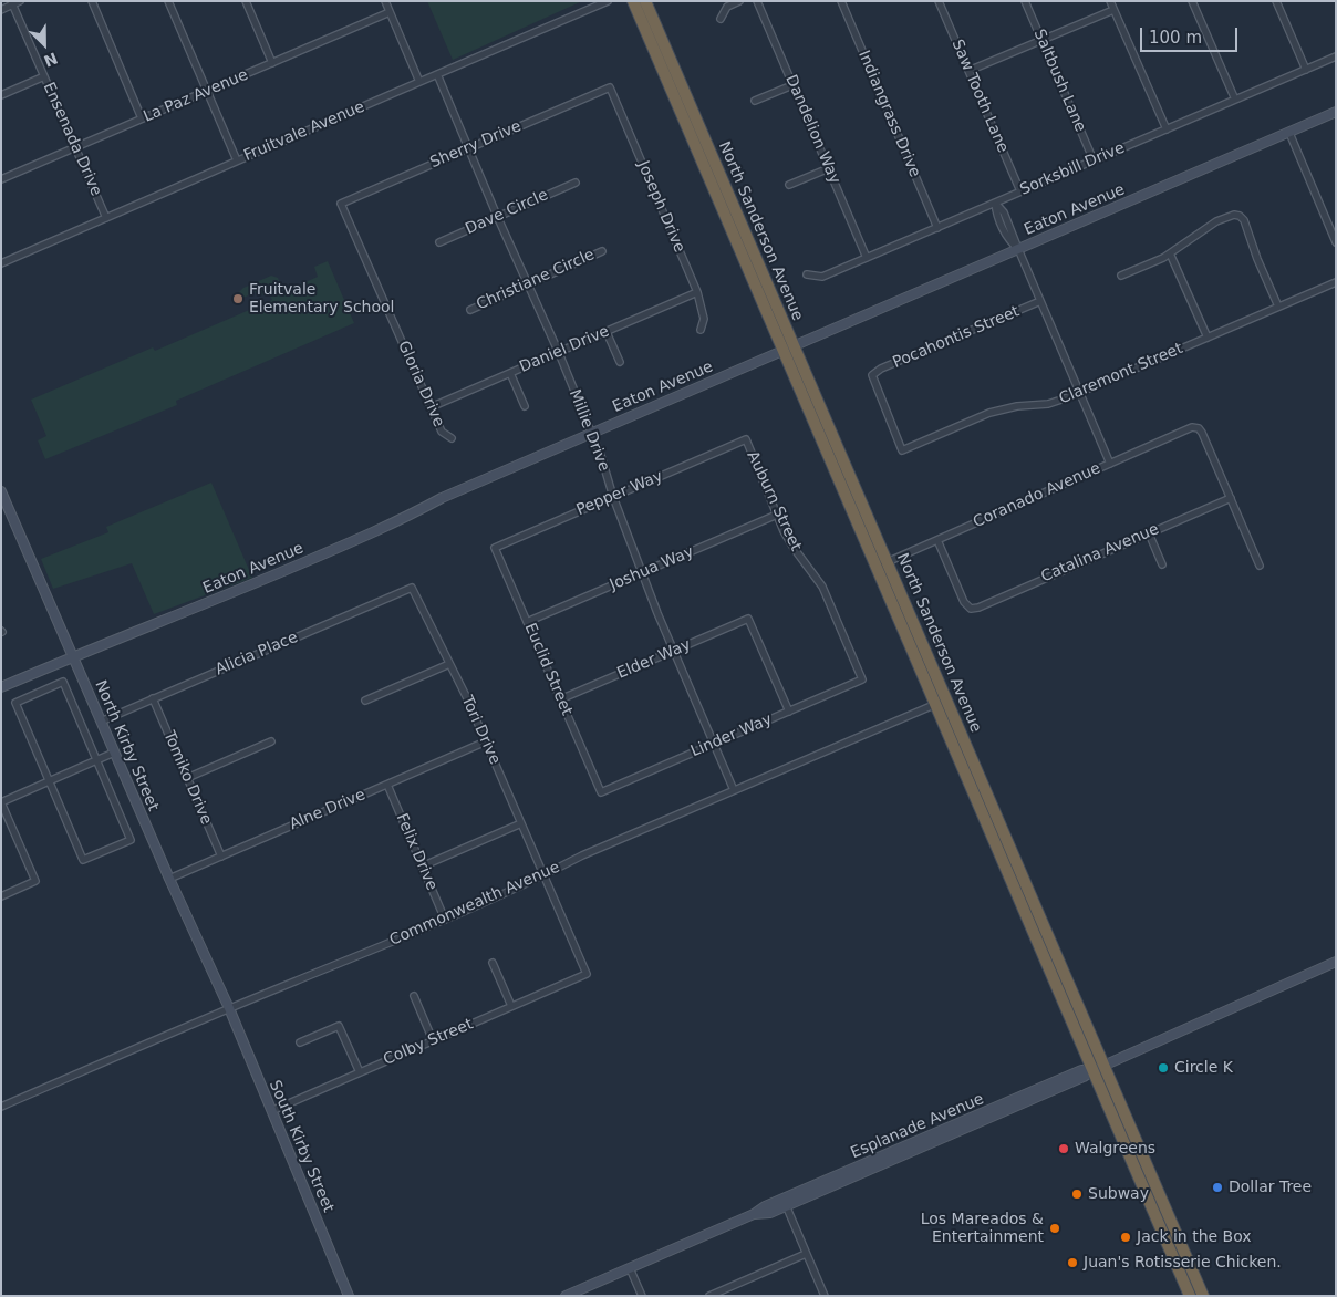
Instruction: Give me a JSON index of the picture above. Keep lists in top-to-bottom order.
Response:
{
  "streets": {
    "highway": ["North Sanderson Avenue"],
    "street": [
      "Saltbush Lane",
      "La Paz Avenue",
      "Saw Tooth Lane",
      "Indiangrass Drive",
      "Dandelion Way",
      "Fruitvale Avenue",
      "Ensenada Drive",
      "Sherry Drive",
      "Sorksbill Drive",
      "Joseph Drive",
      "Eaton Avenue",
      "Dave Circle",
      "Christiane Circle",
      "Pocahontis Street",
      "Daniel Drive",
      "Claremont Street",
      "Gloria Drive",
      "Millie Drive",
      "Pepper Way",
      "Coranado Avenue",
      "Auburn Street",
      "Catalina Avenue",
      "Joshua Way",
      "Alicia Place",
      "Elder Way",
      "Euclid Street",
      "Tori Drive",
      "Linder Way",
      "North Kirby Street",
      "Tomiko Drive",
      "Alne Drive",
      "Felix Drive",
      "Commonwealth Avenue",
      "Colby Street",
      "Esplanade Avenue",
      "South Kirby Street"
    ]
  },
  "crossings": [
    ["Saltbush Lane", "Sorksbill Drive"],
    ["La Paz Avenue", "Ensenada Drive"],
    ["Saw Tooth Lane", "Sorksbill Drive"],
    ["Indiangrass Drive", "Sorksbill Drive"],
    ["Dandelion Way", "Sorksbill Drive"],
    ["Fruitvale Avenue", "Ensenada Drive"],
    ["Fruitvale Avenue", "Millie Drive"],
    ["Sherry Drive", "Joseph Drive"],
    ["Sherry Drive", "Gloria Drive"],
    ["Sherry Drive", "Millie Drive"],
    ["Joseph Drive", "Daniel Drive"],
    ["Eaton Avenue", "North Sanderson Avenue"],
    ["Eaton Avenue", "Millie Drive"],
    ["Eaton Avenue", "North Kirby Street"],
    ["Dave Circle", "Millie Drive"],
    ["North Sanderson Avenue", "Coranado Avenue"],
    ["North Sanderson Avenue", "Commonwealth Avenue"],
    ["North Sanderson Avenue", "Esplanade Avenue"],
    ["Christiane Circle", "Millie Drive"],
    ["Pocahontis Street", "Claremont Street"],
    ["Daniel Drive", "Gloria Drive"],
    ["Daniel Drive", "Millie Drive"],
    ["Millie Drive", "Pepper Way"],
    ["Millie Drive", "Joshua Way"],
    ["Millie Drive", "Elder Way"],
    ["Millie Drive", "Linder Way"],
    ["Millie Drive", "Commonwealth Avenue"],
    ["Pepper Way", "Auburn Street"],
    ["Pepper Way", "Euclid Street"],
    ["Coranado Avenue", "Catalina Avenue"],
    ["Auburn Street", "Joshua Way"],
    ["Auburn Street", "Linder Way"],
    ["Joshua Way", "Euclid Street"],
    ["Alicia Place", "Tori Drive"],
    ["Alicia Place", "North Kirby Street"],
    ["Alicia Place", "Tomiko Drive"],
    ["Elder Way", "Euclid Street"],
    ["Elder Way", "Linder Way"],
    ["Euclid Street", "Linder Way"],
    ["Tori Drive", "Alne Drive"],
    ["Tori Drive", "Commonwealth Avenue"],
    ["Tori Drive", "Colby Street"],
    ["North Kirby Street", "Alne Drive"],
    ["North Kirby Street", "Commonwealth Avenue"],
    ["North Kirby Street", "South Kirby Street"],
    ["Tomiko Drive", "Alne Drive"],
    ["Alne Drive", "Felix Drive"],
    ["Felix Drive", "Commonwealth Avenue"],
    ["Commonwealth Avenue", "South Kirby Street"],
    ["Colby Street", "South Kirby Street"]
  ],
  "places": [
    "Fruitvale Elementary School",
    "Circle K",
    "Walgreens",
    "Dollar Tree",
    "Subway",
    "Los Mareados & Entertainment",
    "Jack in the Box",
    "Juan's Rotisserie Chicken."
  ],
  "scale_bar": "100 m",
  "north": "bottom right"
}
